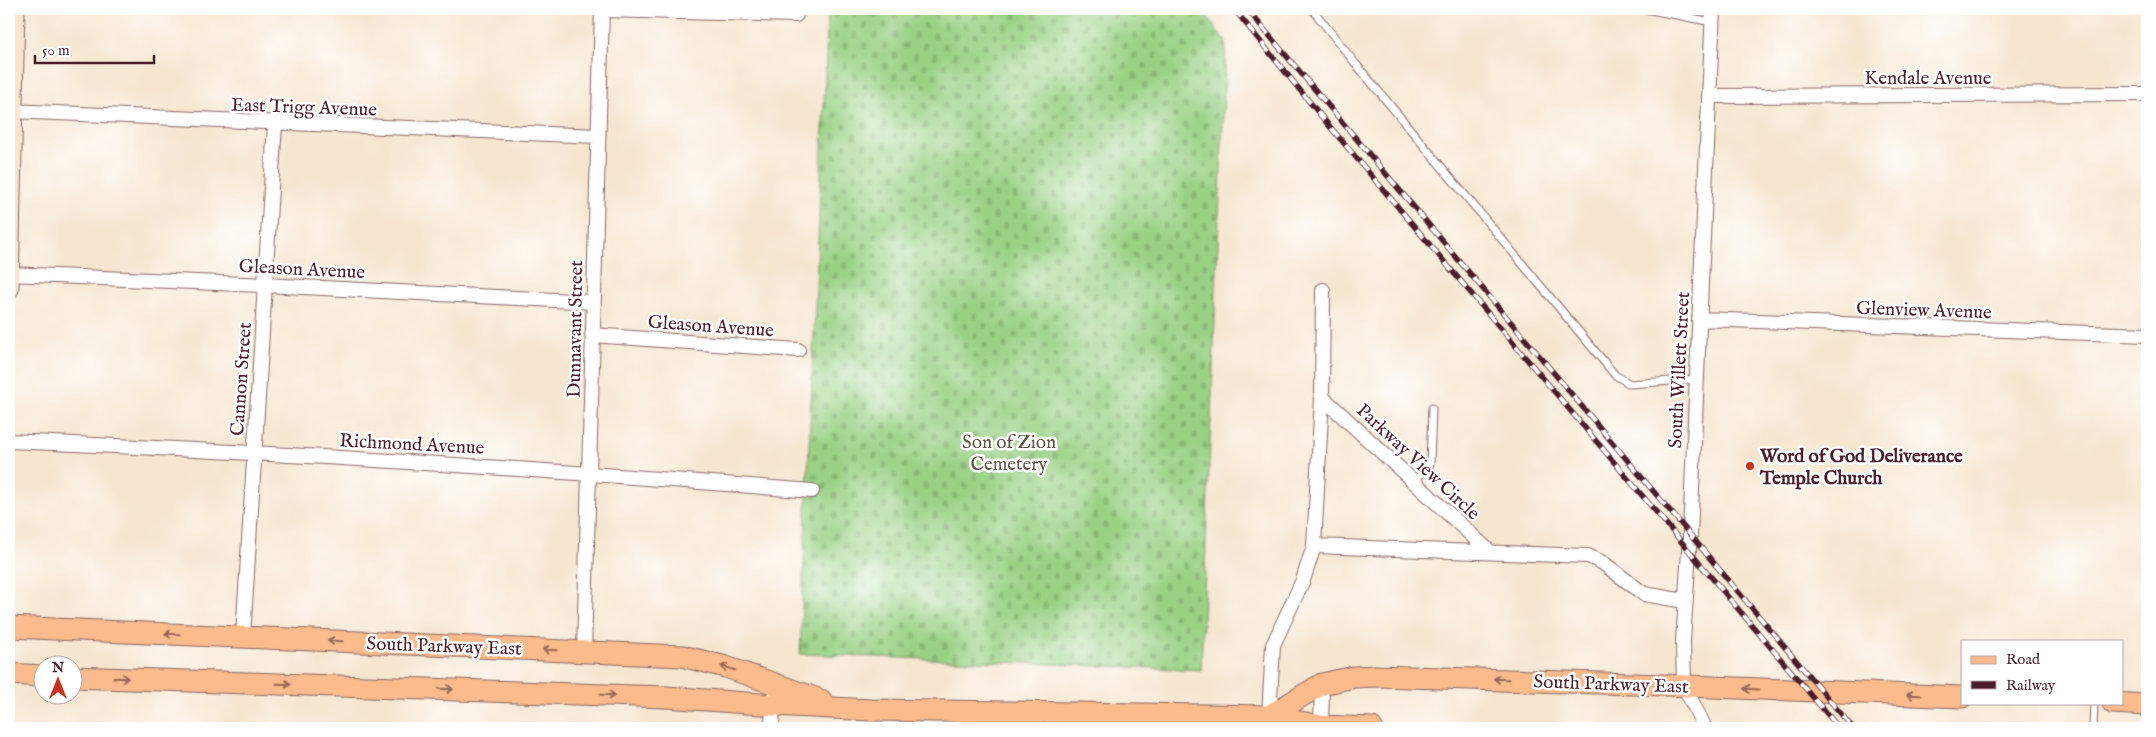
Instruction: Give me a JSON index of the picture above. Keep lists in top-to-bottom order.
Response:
{
  "streets": {
    "main road": ["South Parkway East"],
    "street": [
      "Kendale Avenue",
      "East Trigg Avenue",
      "Gleason Avenue",
      "Glenview Avenue",
      "Dunnavant Street",
      "South Willett Street",
      "Cannon Street",
      "Richmond Avenue",
      "Parkway View Circle"
    ]
  },
  "crossings": [
    ["Kendale Avenue", "South Willett Street"],
    ["East Trigg Avenue", "Dunnavant Street"],
    ["East Trigg Avenue", "Cannon Street"],
    ["Gleason Avenue", "Dunnavant Street"],
    ["Gleason Avenue", "Cannon Street"],
    ["Glenview Avenue", "South Willett Street"],
    ["Dunnavant Street", "Richmond Avenue"],
    ["Dunnavant Street", "South Parkway East"],
    ["South Willett Street", "Parkway View Circle"],
    ["South Willett Street", "South Parkway East"],
    ["Cannon Street", "Richmond Avenue"],
    ["Cannon Street", "South Parkway East"]
  ],
  "parks": ["Son of Zion Cemetery"],
  "places": ["Word of God Deliverance Temple Church"],
  "legend": ["Road", "Railway"],
  "scale_bar": "50 m",
  "north": "top"
}
